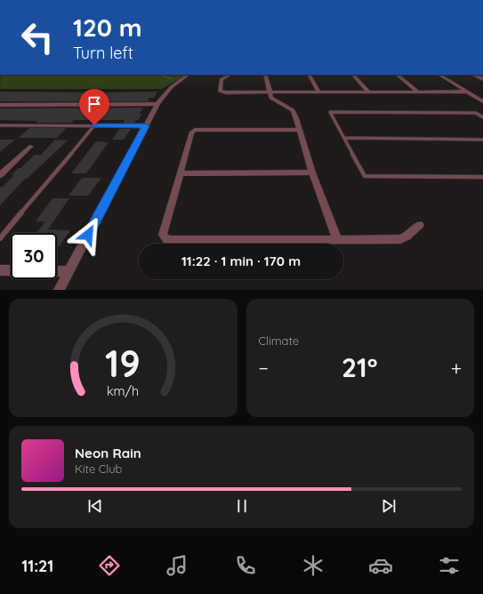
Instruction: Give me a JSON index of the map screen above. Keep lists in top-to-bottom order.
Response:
{
  "page": {
    "turn": ["120 m", "Turn left"],
    "limit": "30",
    "trip": "11:22 · 1 min · 170 m",
    "tile": "Climate",
    "heat": ["−", "21°", "+"],
    "song": ["Neon Rain", "Kite Club"],
    "tabs": "11:21",
    "gauge": ["19", "km/h"]
  }
}
